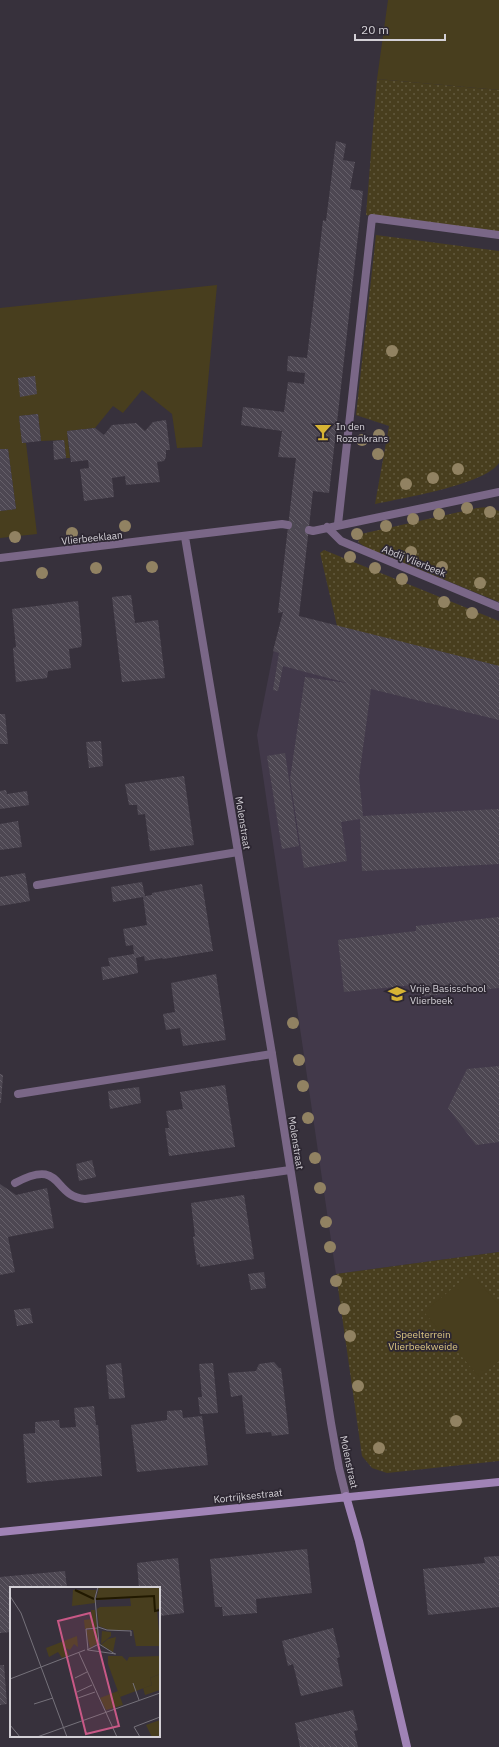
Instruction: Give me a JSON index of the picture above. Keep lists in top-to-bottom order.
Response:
{
  "streets": {
    "street": [
      "Vlierbeeklaan",
      "Abdij Vlierbeek",
      "Molenstraat",
      "Kortrijksestraat"
    ]
  },
  "crossings": [
    ["Vlierbeeklaan", "Molenstraat"],
    ["Molenstraat", "Kortrijksestraat"]
  ],
  "parks": ["Speelterrein Vlierbeekweide"],
  "places": {
    "bar": ["In den Rozenkrans"],
    "school or university": ["Vrije Basisschool Vlierbeek"]
  },
  "scale_bar": "20 m"
}
